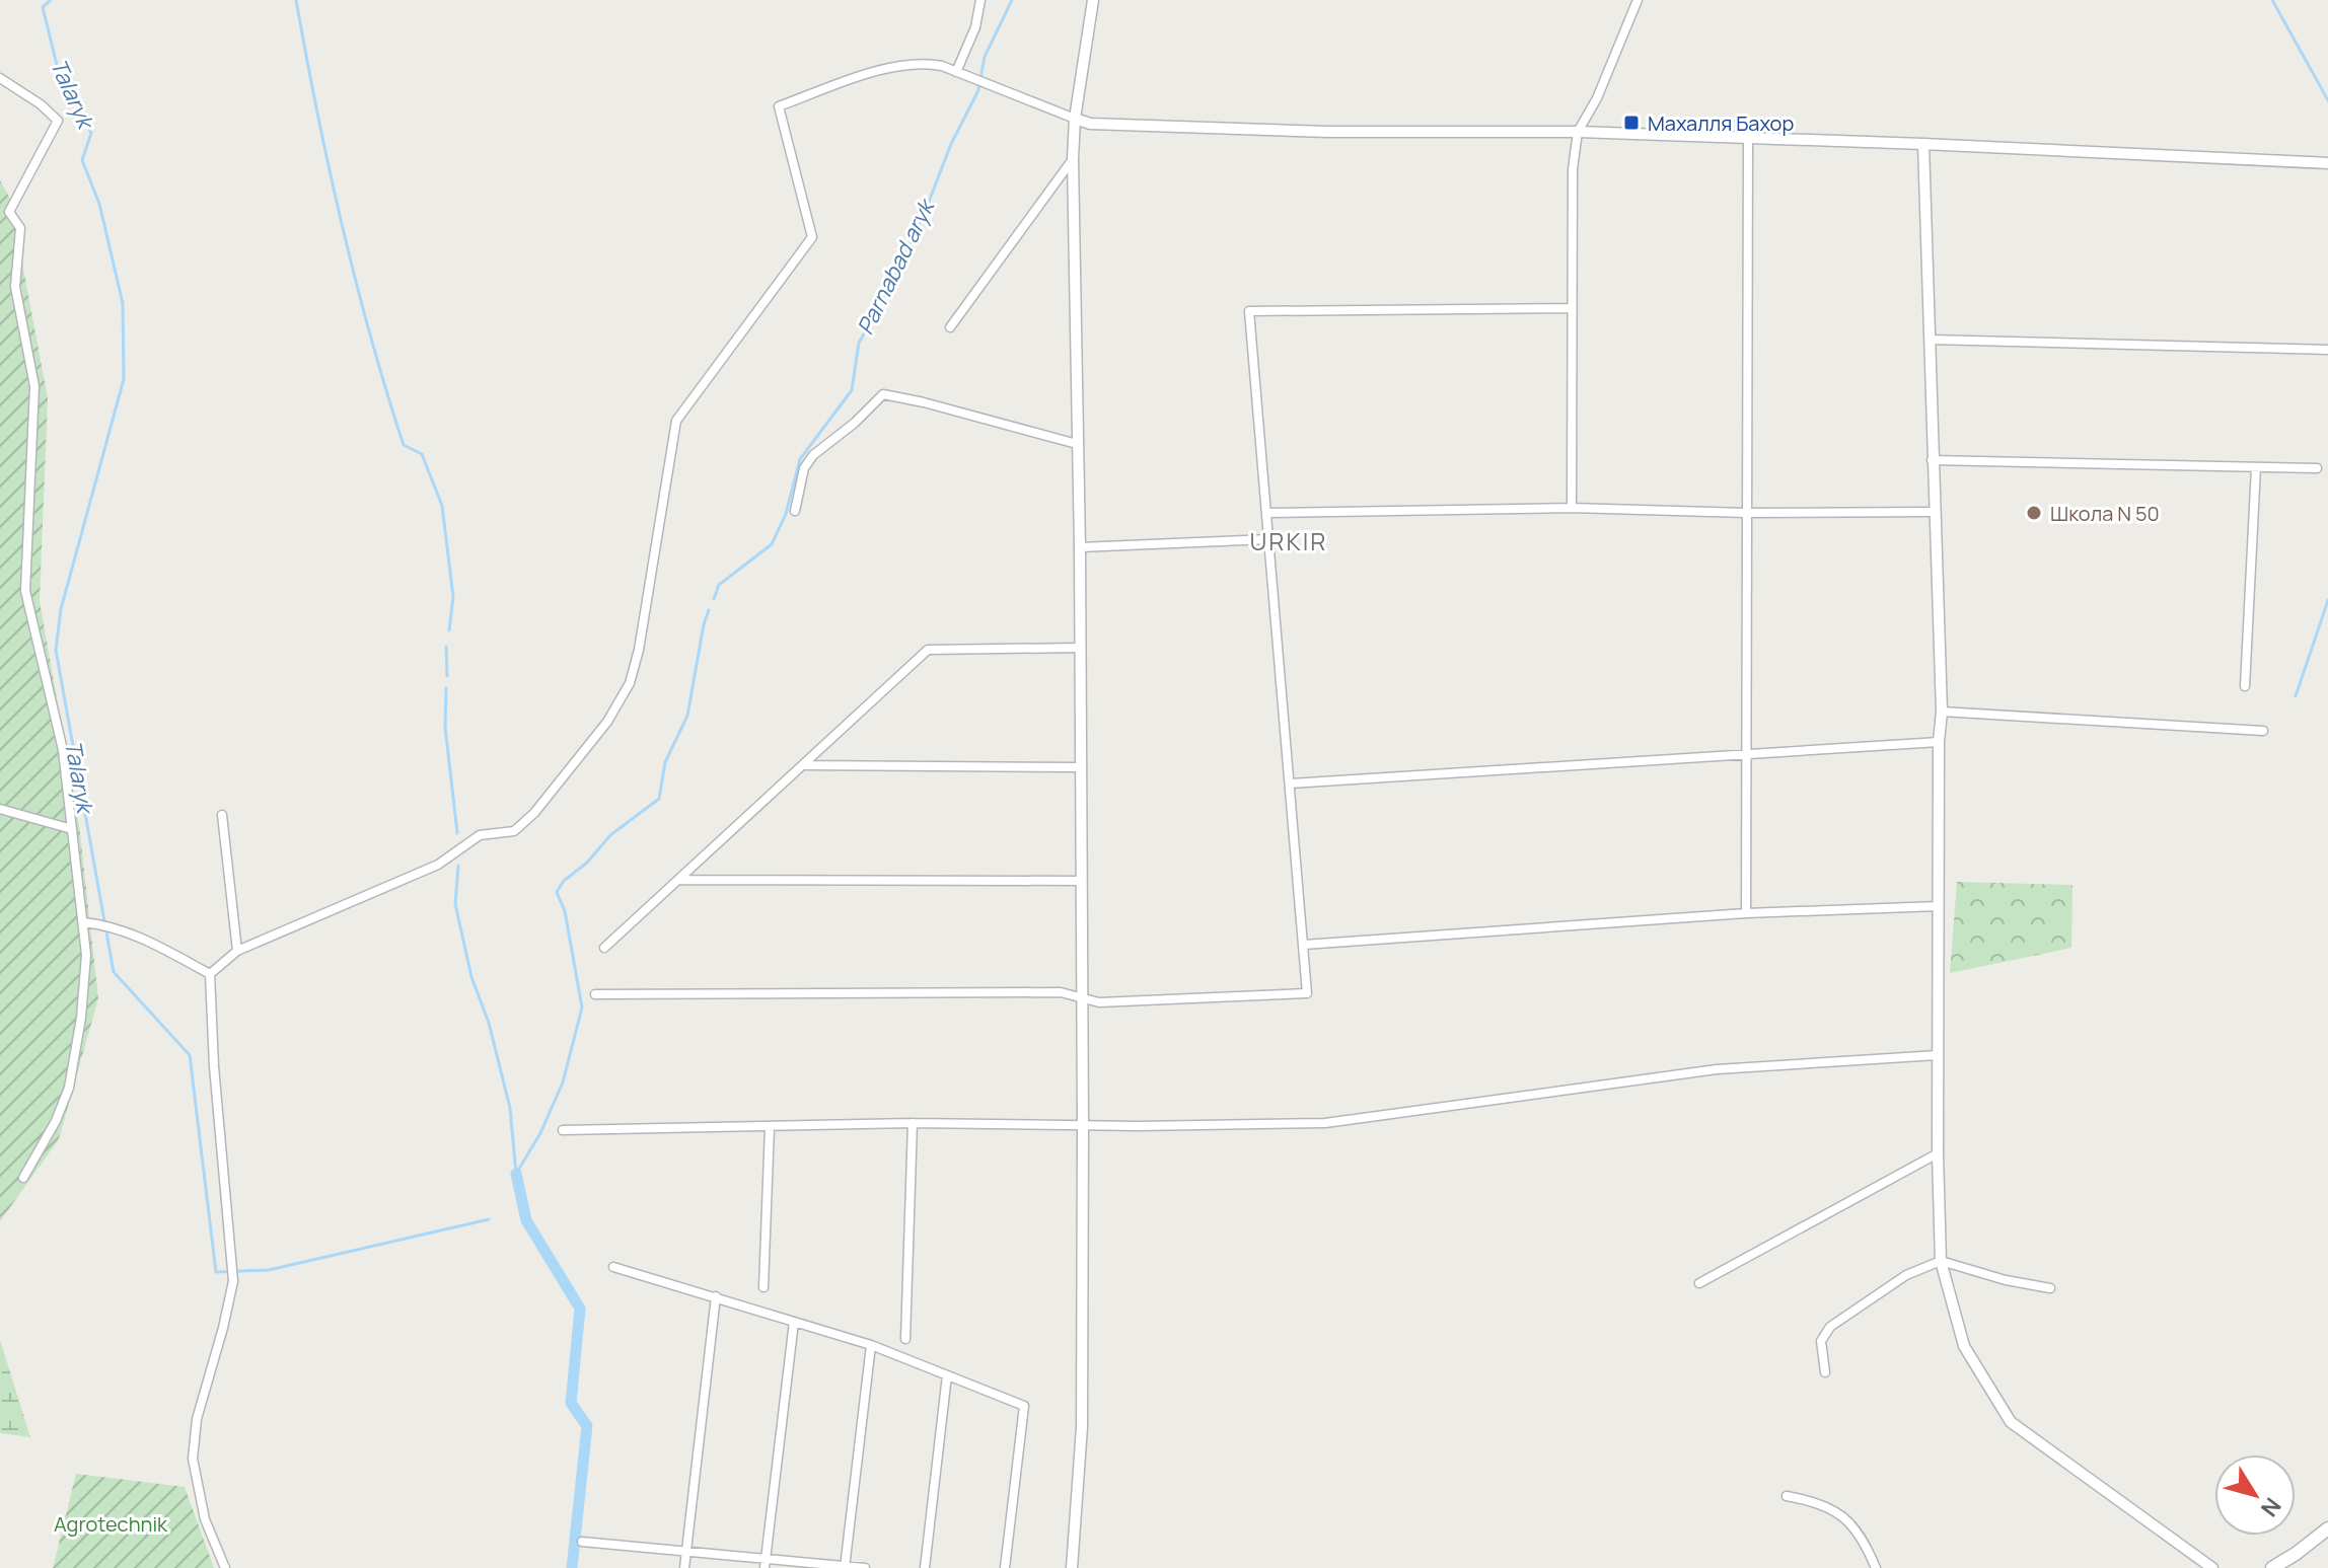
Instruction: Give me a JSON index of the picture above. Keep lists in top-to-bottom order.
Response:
{
  "districts": ["URKIR"],
  "water": ["Talaryk", "Parnabad aryk"],
  "parks": ["Agrotechnik"],
  "places": {
    "transit": ["Махалля Бахор"],
    "other": ["Школа N 50"]
  },
  "north": "bottom right"
}
